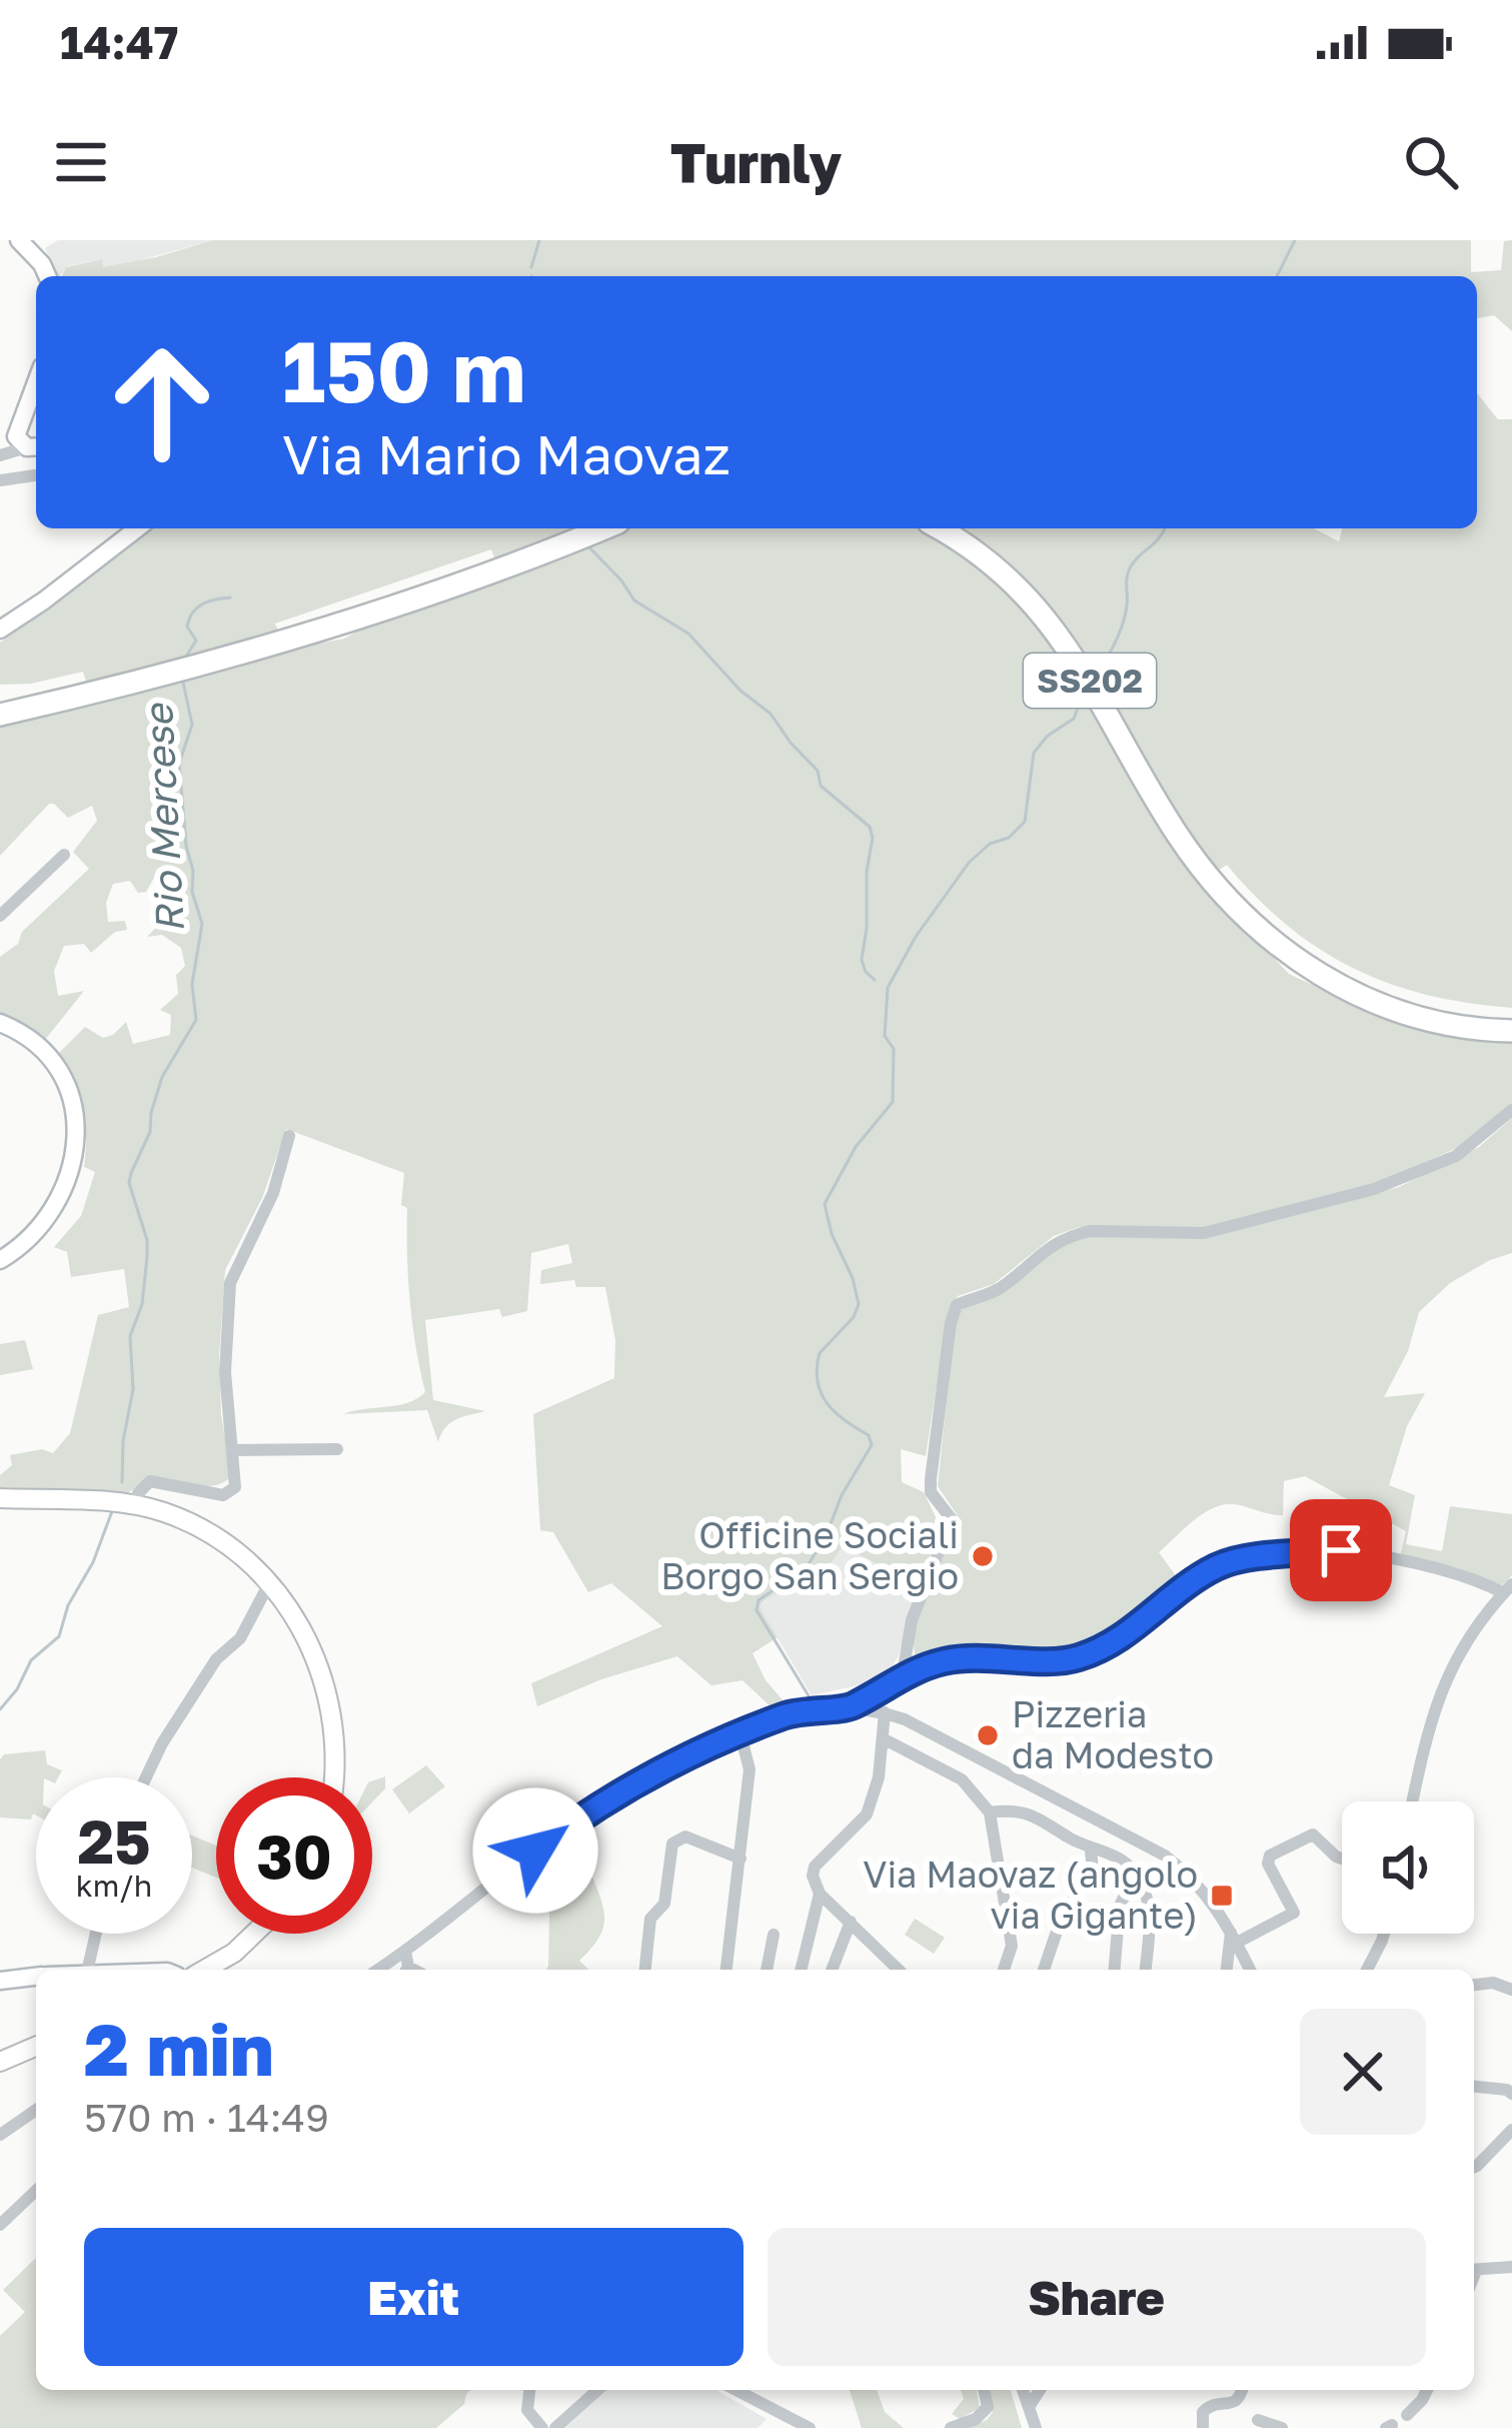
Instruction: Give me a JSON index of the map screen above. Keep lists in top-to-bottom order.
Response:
{
  "streets": {
    "highway": ["SS202"]
  },
  "water": ["Rio Mercese"],
  "places": {
    "other": ["Officine Sociali Borgo San Sergio", "Pizzeria da Modesto"],
    "transit": ["Via Maovaz (angolo via Gigante)"]
  },
  "page": {
    "status": "14:47",
    "header": "Turnly",
    "turn": ["150 m", "Via Mario Maovaz"],
    "speed": "25 km/h",
    "limit": "30",
    "heading": ["2 min", "570 m · 14:49"],
    "buttons": ["Exit", "Share"]
  }
}
